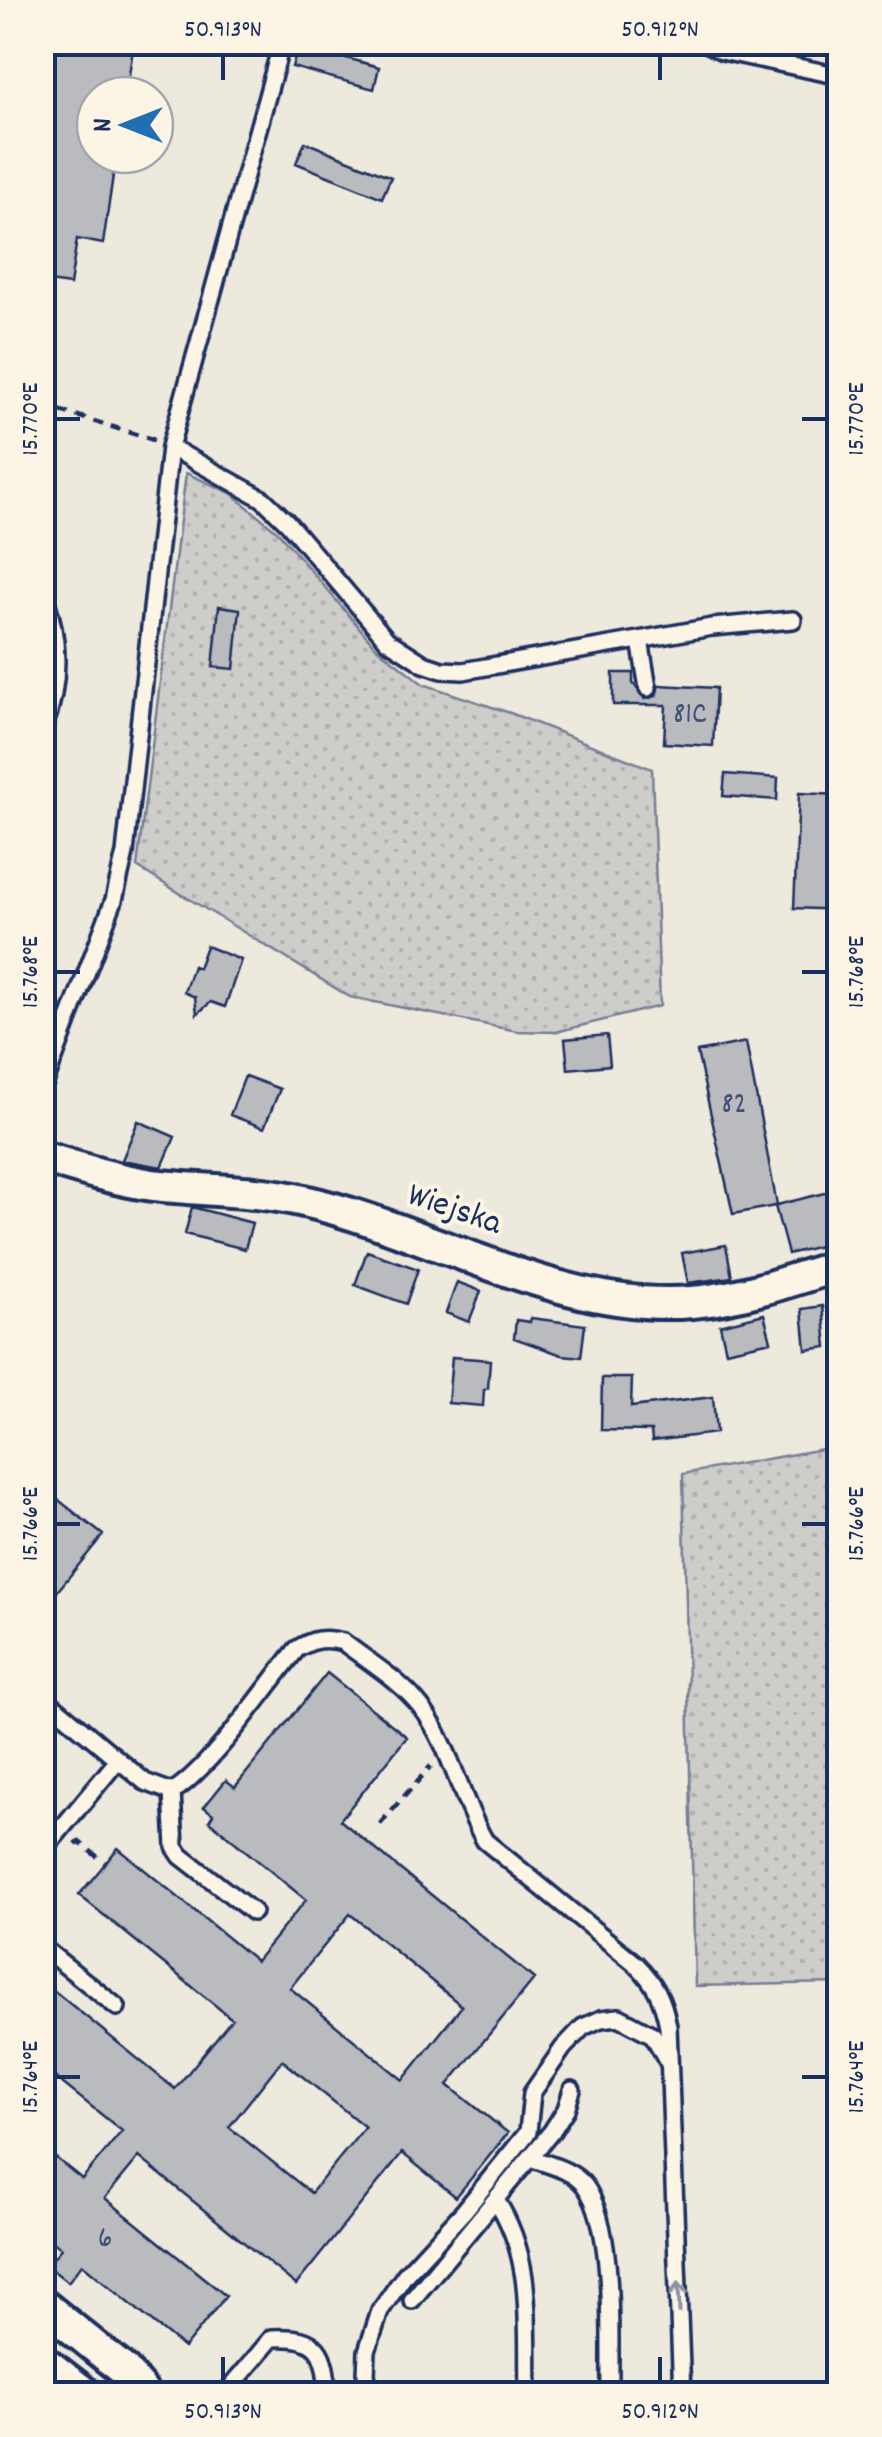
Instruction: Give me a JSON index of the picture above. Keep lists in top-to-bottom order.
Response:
{
  "streets": {
    "street": ["Wiejska"]
  },
  "house_numbers": ["81C", "82", "6"],
  "north": "left",
  "coordinates": [
    "50.913°N",
    "50.912°N",
    "15.770°E",
    "15.768°E",
    "15.766°E",
    "15.764°E"
  ]
}
